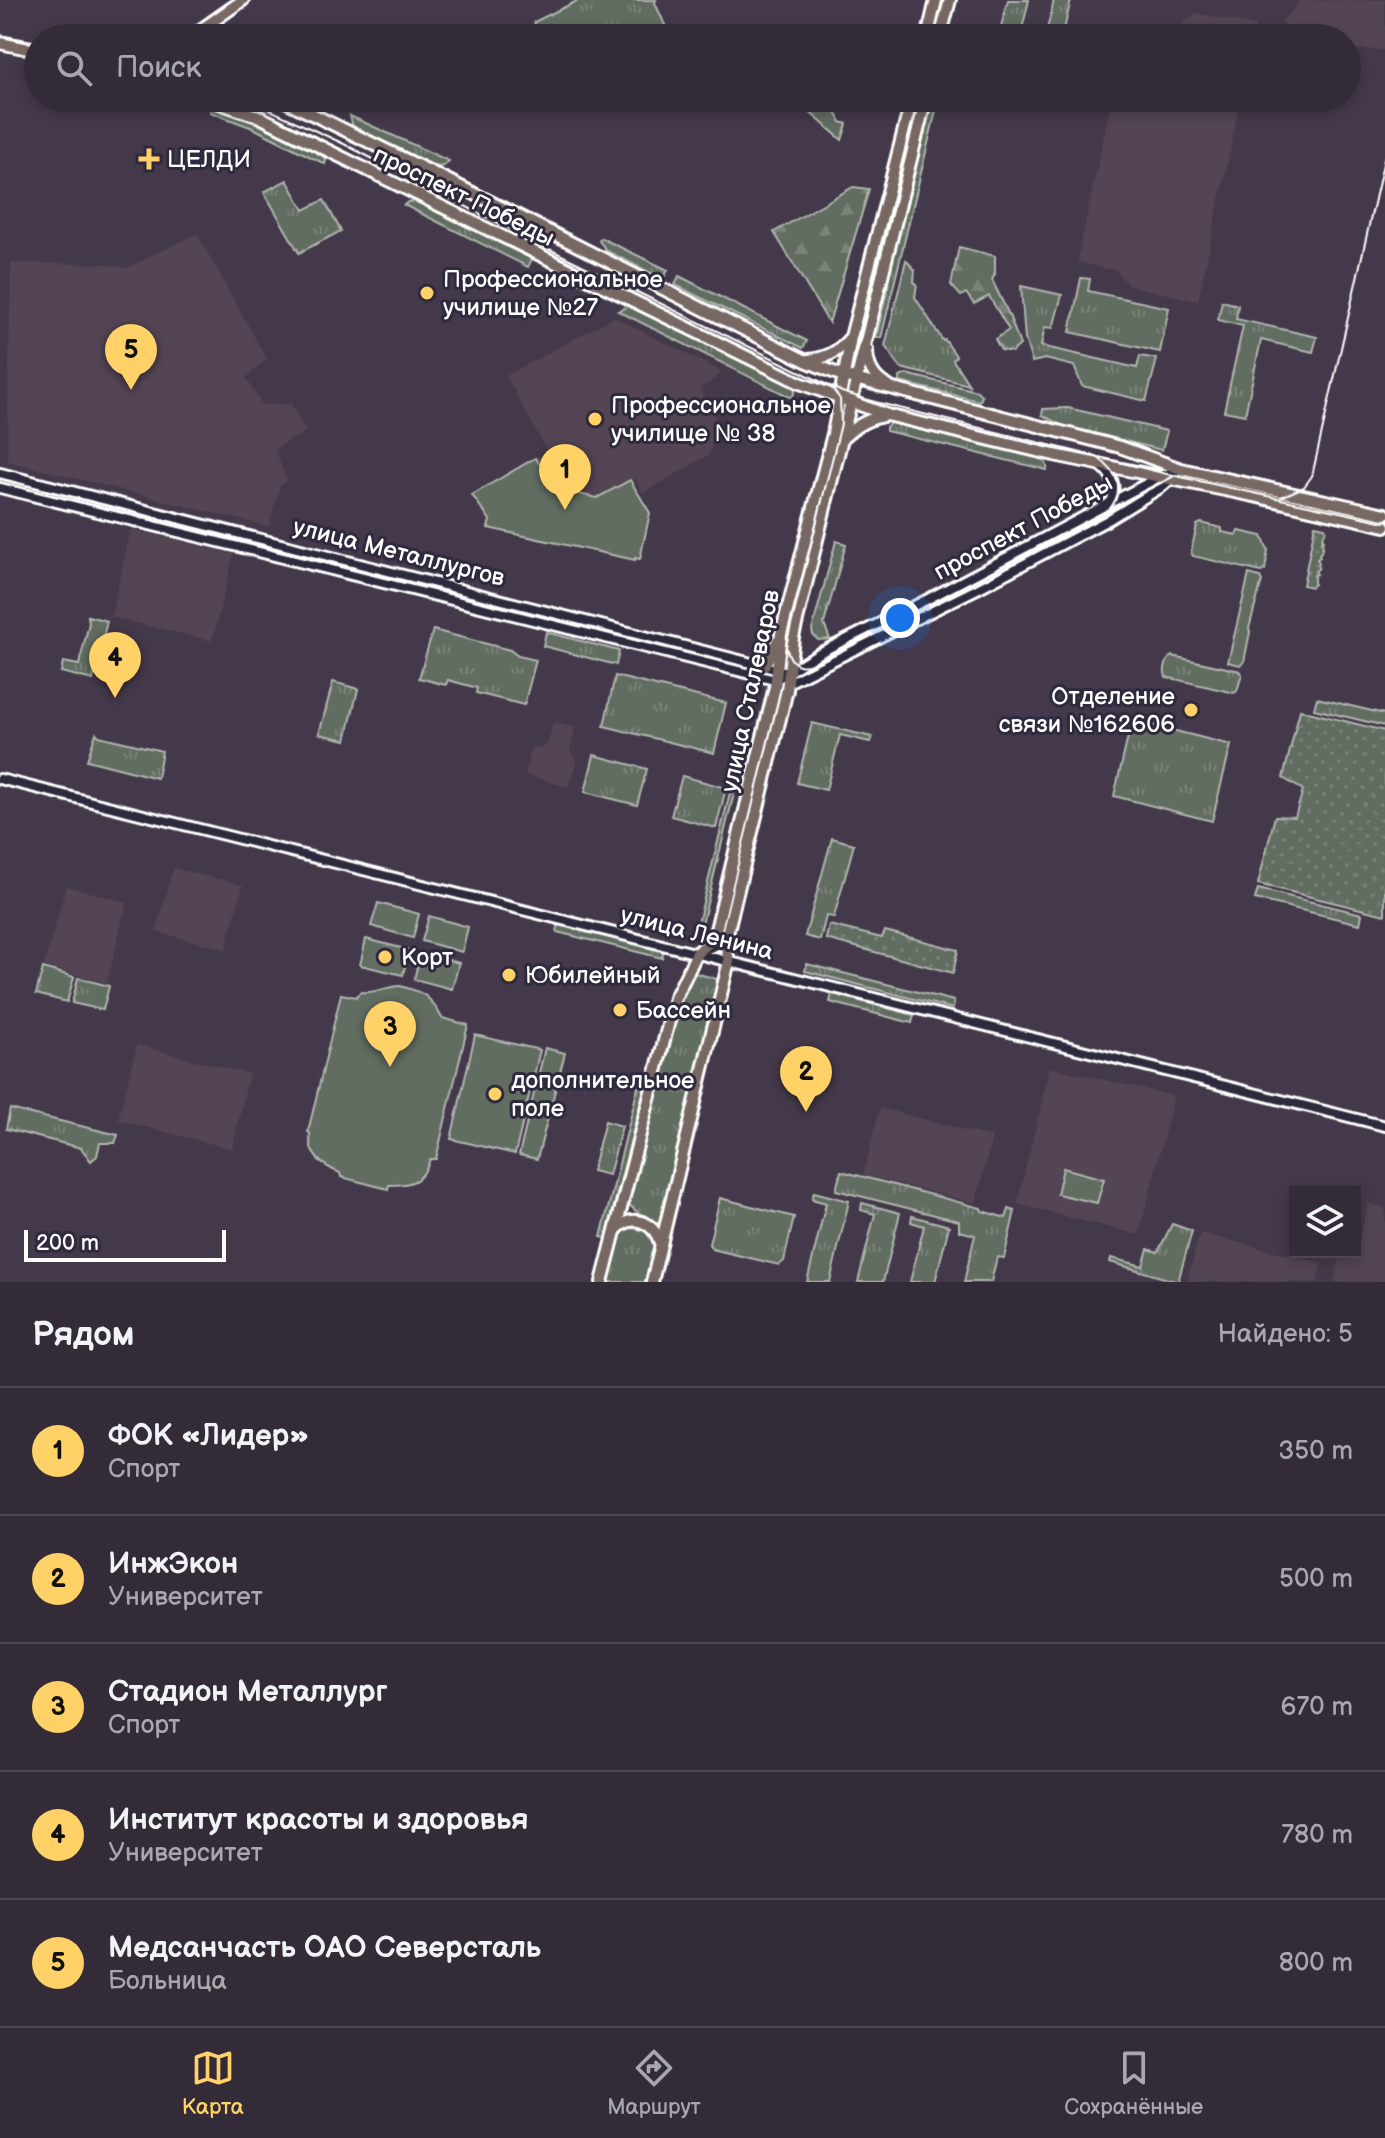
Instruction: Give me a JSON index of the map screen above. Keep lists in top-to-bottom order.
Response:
{
  "streets": {
    "main road": ["проспект Победы", "улица Сталеваров"],
    "street": ["улица Металлургов", "улица Ленина"]
  },
  "crossings": [
    ["проспект Победы", "улица Металлургов"],
    ["проспект Победы", "улица Сталеваров"],
    ["улица Металлургов", "улица Сталеваров"],
    ["улица Сталеваров", "улица Ленина"]
  ],
  "places": {
    "health": ["ЦЕЛДИ"],
    "other": [
      "Профессиональное училище №27",
      "Профессиональное училище № 38",
      "Отделение связи №162606",
      "Корт",
      "Юбилейный",
      "Бассейн",
      "дополнительное поле"
    ]
  },
  "scale_bar": "200 m",
  "page": {
    "search": "Поиск",
    "pins": [
      "5",
      "1",
      "4",
      "3",
      "2"
    ],
    "scale": "200 m",
    "heading": ["Рядом", "Найдено: 5"],
    "list": [
      {
        "mark": "1",
        "name": "ФОК «Лидер»",
        "note": "Спорт",
        "value": "350 m"
      },
      {
        "mark": "2",
        "name": "ИнжЭкон",
        "note": "Университет",
        "value": "500 m"
      },
      {
        "mark": "3",
        "name": "Стадион Металлург",
        "note": "Спорт",
        "value": "670 m"
      },
      {
        "mark": "4",
        "name": "Институт красоты и здоровья",
        "note": "Университет",
        "value": "780 m"
      },
      {
        "mark": "5",
        "name": "Медсанчасть ОАО Северсталь",
        "note": "Больница",
        "value": "800 m"
      }
    ],
    "nav": ["Карта", "Маршрут", "Сохранённые"]
  }
}
